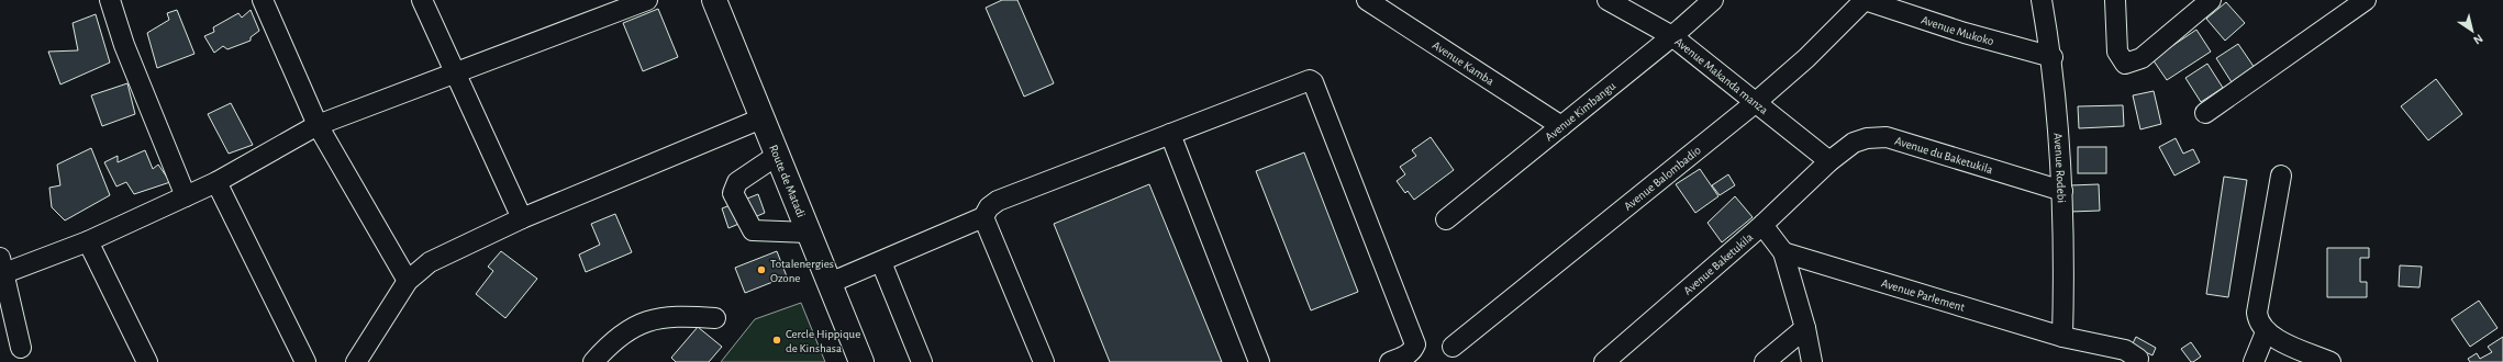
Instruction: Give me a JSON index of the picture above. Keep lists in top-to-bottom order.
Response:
{
  "streets": {
    "main road": ["Route de Matadi"],
    "street": [
      "Avenue Mukoko",
      "Avenue Kamba",
      "Avenue Makanda manza",
      "Avenue Kimbangu",
      "Avenue du Baketukila",
      "Avenue Rodebi",
      "Avenue Balombadio",
      "Avenue Baketukila",
      "Avenue Parlement"
    ]
  },
  "crossings": [
    ["Avenue Mukoko", "Avenue Rodebi"],
    ["Avenue Mukoko", "Avenue Balombadio"],
    ["Avenue Kamba", "Avenue Kimbangu"],
    ["Avenue Makanda manza", "Avenue Kimbangu"],
    ["Avenue Makanda manza", "Avenue du Baketukila"],
    ["Avenue Makanda manza", "Avenue Balombadio"],
    ["Avenue Makanda manza", "Avenue Baketukila"],
    ["Avenue du Baketukila", "Avenue Rodebi"],
    ["Avenue du Baketukila", "Avenue Baketukila"],
    ["Avenue Rodebi", "Avenue Parlement"]
  ],
  "places": ["Totalenergies Ozone", "Cercle Hippique de Kinshasa"],
  "north": "bottom right"
}
